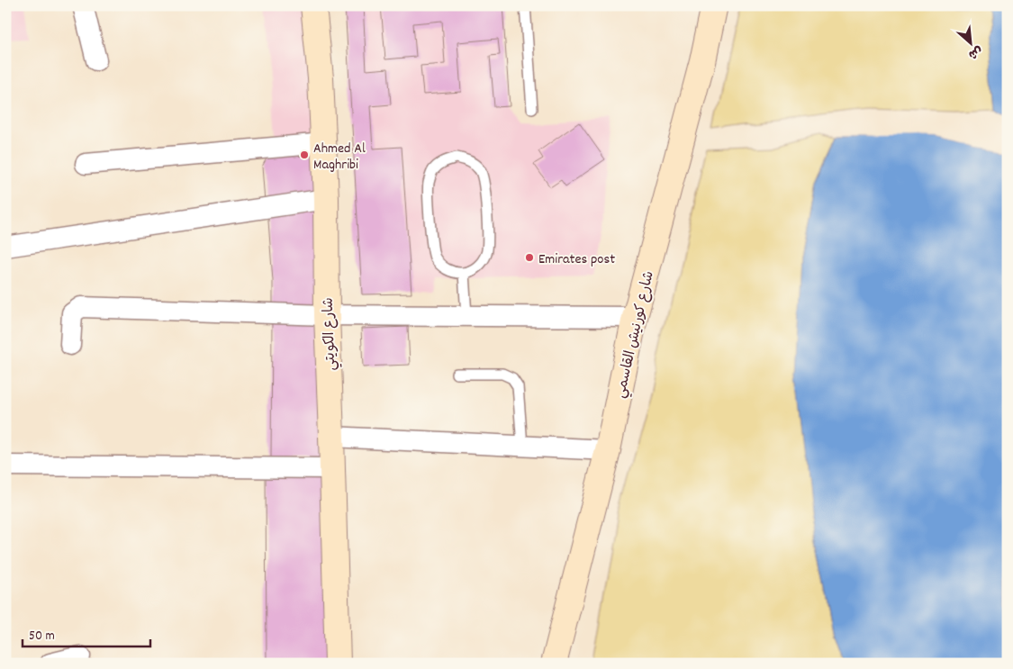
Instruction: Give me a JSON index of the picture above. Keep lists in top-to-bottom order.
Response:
{
  "streets": {
    "street": ["شارع الكويتي", "شارع كورنيش القاسمي"]
  },
  "places": ["Ahmed Al Maghribi", "Emirates post"],
  "scale_bar": "50 m",
  "north": "bottom right"
}
